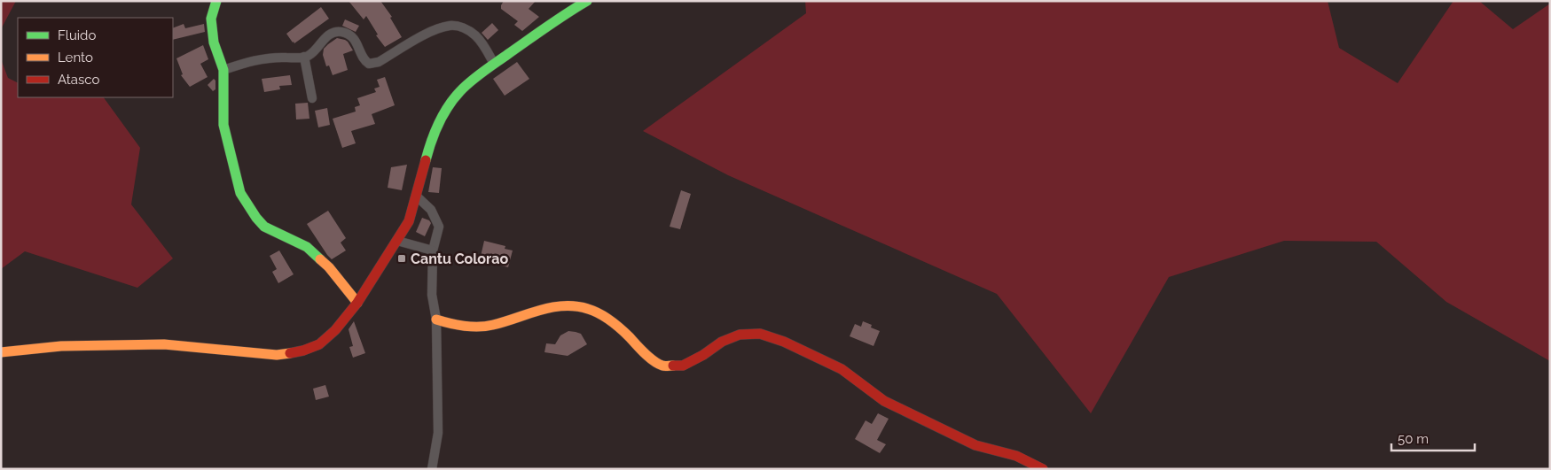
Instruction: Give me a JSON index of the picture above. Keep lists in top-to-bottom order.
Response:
{
  "places": {
    "transit": ["Cantu Colorao"]
  },
  "legend": ["Fluido", "Lento", "Atasco"],
  "scale_bar": "50 m"
}
